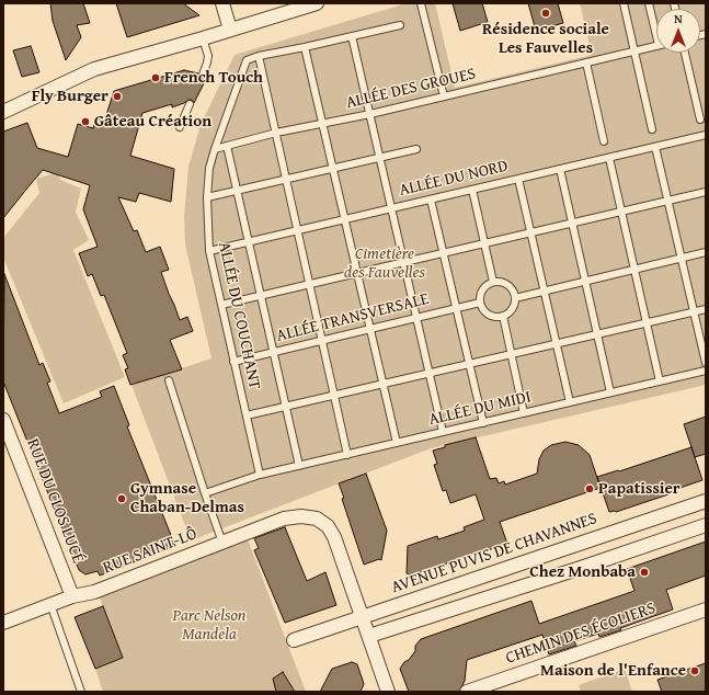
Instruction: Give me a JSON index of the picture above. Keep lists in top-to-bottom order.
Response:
{
  "streets": {
    "street": [
      "RUE DU CLOS LUCÉ",
      "RUE SAINT-LÔ",
      "AVENUE PUVIS DE CHAVANNES",
      "CHEMIN DES ÉCOLIERS"
    ],
    "lane": [
      "ALLÉE DES GROUES",
      "ALLÉE DU NORD",
      "ALLÉE DU COUCHANT",
      "ALLÉE TRANSVERSALE",
      "ALLÉE DU MIDI"
    ]
  },
  "crossings": [
    ["ALLÉE DES GROUES", "ALLÉE DU COUCHANT"],
    ["ALLÉE DU NORD", "ALLÉE DU COUCHANT"],
    ["ALLÉE DU COUCHANT", "ALLÉE TRANSVERSALE"],
    ["ALLÉE DU COUCHANT", "ALLÉE DU MIDI"],
    ["RUE DU CLOS LUCÉ", "RUE SAINT-LÔ"],
    ["RUE SAINT-LÔ", "AVENUE PUVIS DE CHAVANNES"]
  ],
  "parks": ["Cimetière des Fauvelles", "Parc Nelson Mandela"],
  "places": [
    "Résidence sociale Les Fauvelles",
    "French Touch",
    "Fly Burger",
    "Gâteau Création",
    "Papatissier",
    "Gymnase Chaban-Delmas",
    "Chez Monbaba",
    "Maison de l'Enfance"
  ],
  "north": "top"
}
